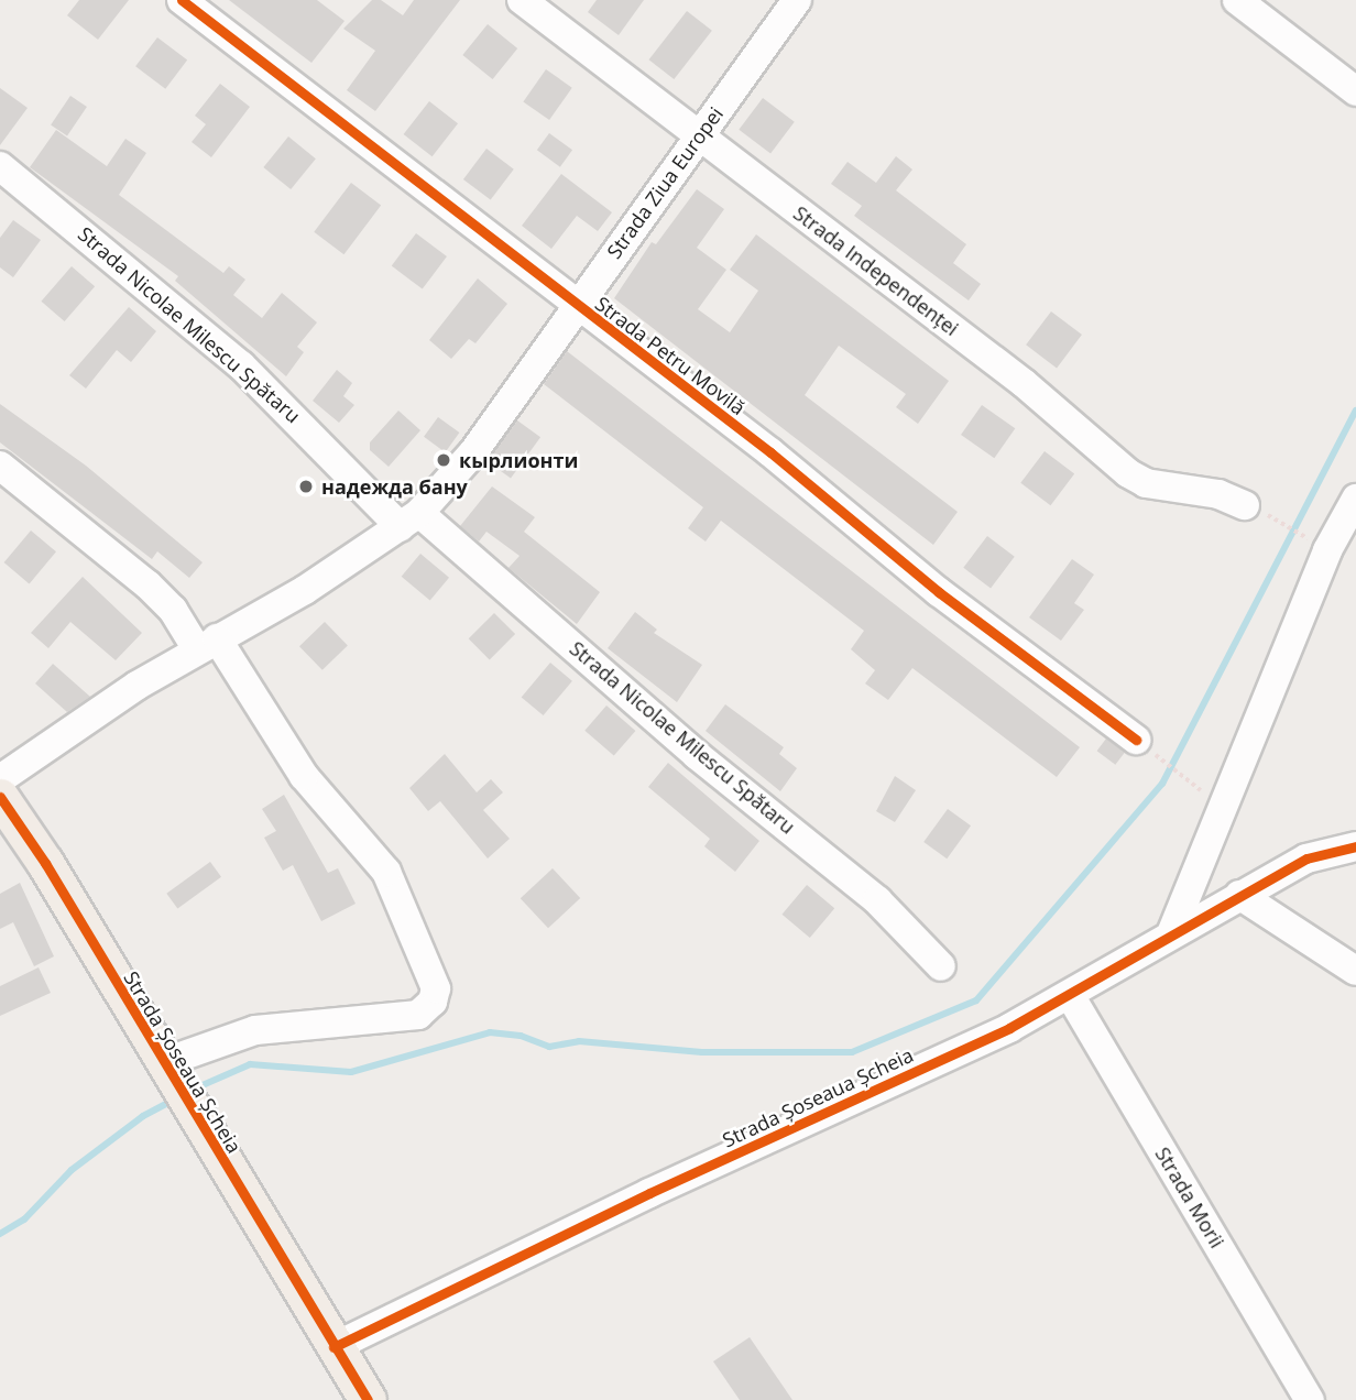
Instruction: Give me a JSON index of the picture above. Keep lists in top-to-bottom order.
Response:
{
  "streets": {
    "main road": ["Strada Șoseaua Șcheia"],
    "street": [
      "Strada Ziua Europei",
      "Strada Independenței",
      "Strada Nicolae Milescu Spătaru",
      "Strada Petru Movilă",
      "Strada Morii"
    ]
  },
  "crossings": [
    ["Strada Ziua Europei", "Strada Independenței"],
    ["Strada Ziua Europei", "Strada Nicolae Milescu Spătaru"],
    ["Strada Ziua Europei", "Strada Petru Movilă"],
    ["Strada Șoseaua Șcheia", "Strada Morii"]
  ],
  "places": ["кырлионти", "надежда бану"]
}
